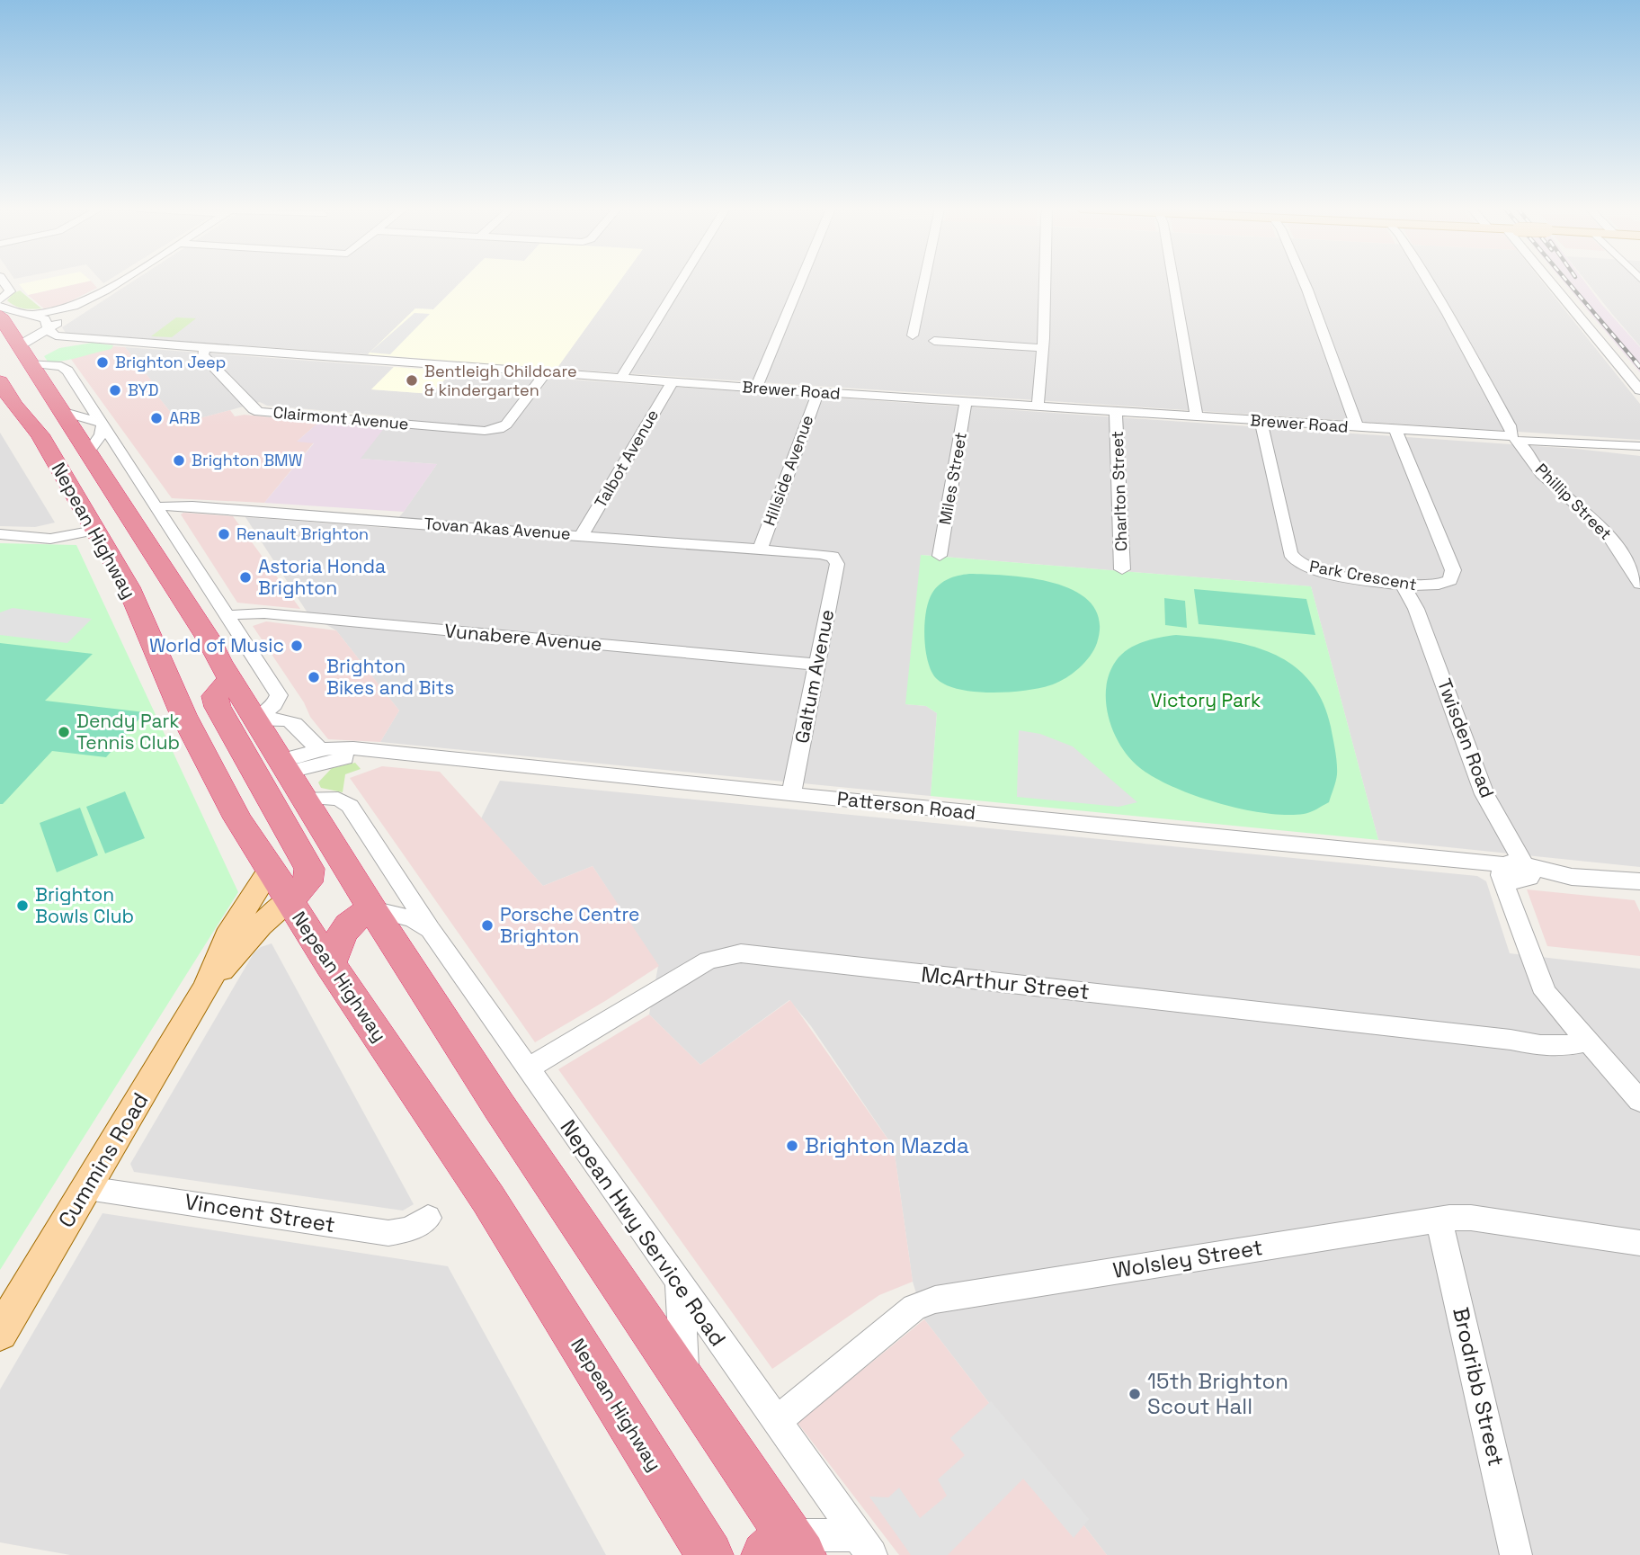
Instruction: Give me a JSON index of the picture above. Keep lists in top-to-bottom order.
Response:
{
  "streets": {
    "highway": ["Nepean Highway"],
    "main road": ["Cummins Road"],
    "street": [
      "Brewer Road",
      "Clairmont Avenue",
      "Talbot Avenue",
      "Hillside Avenue",
      "Miles Street",
      "Charlton Street",
      "Phillip Street",
      "Tovan Akas Avenue",
      "Park Crescent",
      "Vunabere Avenue",
      "Galtum Avenue",
      "Twisden Road",
      "Patterson Road",
      "McArthur Street",
      "Vincent Street",
      "Nepean Hwy Service Road",
      "Wolsley Street",
      "Brodribb Street"
    ]
  },
  "crossings": [
    ["Brewer Road", "Clairmont Avenue"],
    ["Brewer Road", "Talbot Avenue"],
    ["Brewer Road", "Hillside Avenue"],
    ["Brewer Road", "Miles Street"],
    ["Brewer Road", "Charlton Street"],
    ["Brewer Road", "Phillip Street"],
    ["Brewer Road", "Nepean Highway"],
    ["Brewer Road", "Park Crescent"],
    ["Talbot Avenue", "Tovan Akas Avenue"],
    ["Hillside Avenue", "Tovan Akas Avenue"],
    ["Tovan Akas Avenue", "Galtum Avenue"],
    ["Nepean Highway", "Patterson Road"],
    ["Nepean Highway", "Cummins Road"],
    ["Nepean Highway", "Nepean Hwy Service Road"],
    ["Park Crescent", "Twisden Road"],
    ["Vunabere Avenue", "Galtum Avenue"],
    ["Galtum Avenue", "Patterson Road"],
    ["Twisden Road", "Patterson Road"],
    ["Twisden Road", "McArthur Street"],
    ["McArthur Street", "Nepean Hwy Service Road"],
    ["Cummins Road", "Vincent Street"],
    ["Nepean Hwy Service Road", "Wolsley Street"],
    ["Wolsley Street", "Brodribb Street"]
  ],
  "parks": ["Victory Park"],
  "places": [
    "Brighton Jeep",
    "Bentleigh Childcare & kindergarten",
    "BYD",
    "ARB",
    "Brighton BMW",
    "Renault Brighton",
    "Astoria Honda Brighton",
    "World of Music",
    "Brighton Bikes and Bits",
    "Dendy Park Tennis Club",
    "Brighton Bowls Club",
    "Porsche Centre Brighton",
    "Brighton Mazda",
    "15th Brighton Scout Hall"
  ]
}
